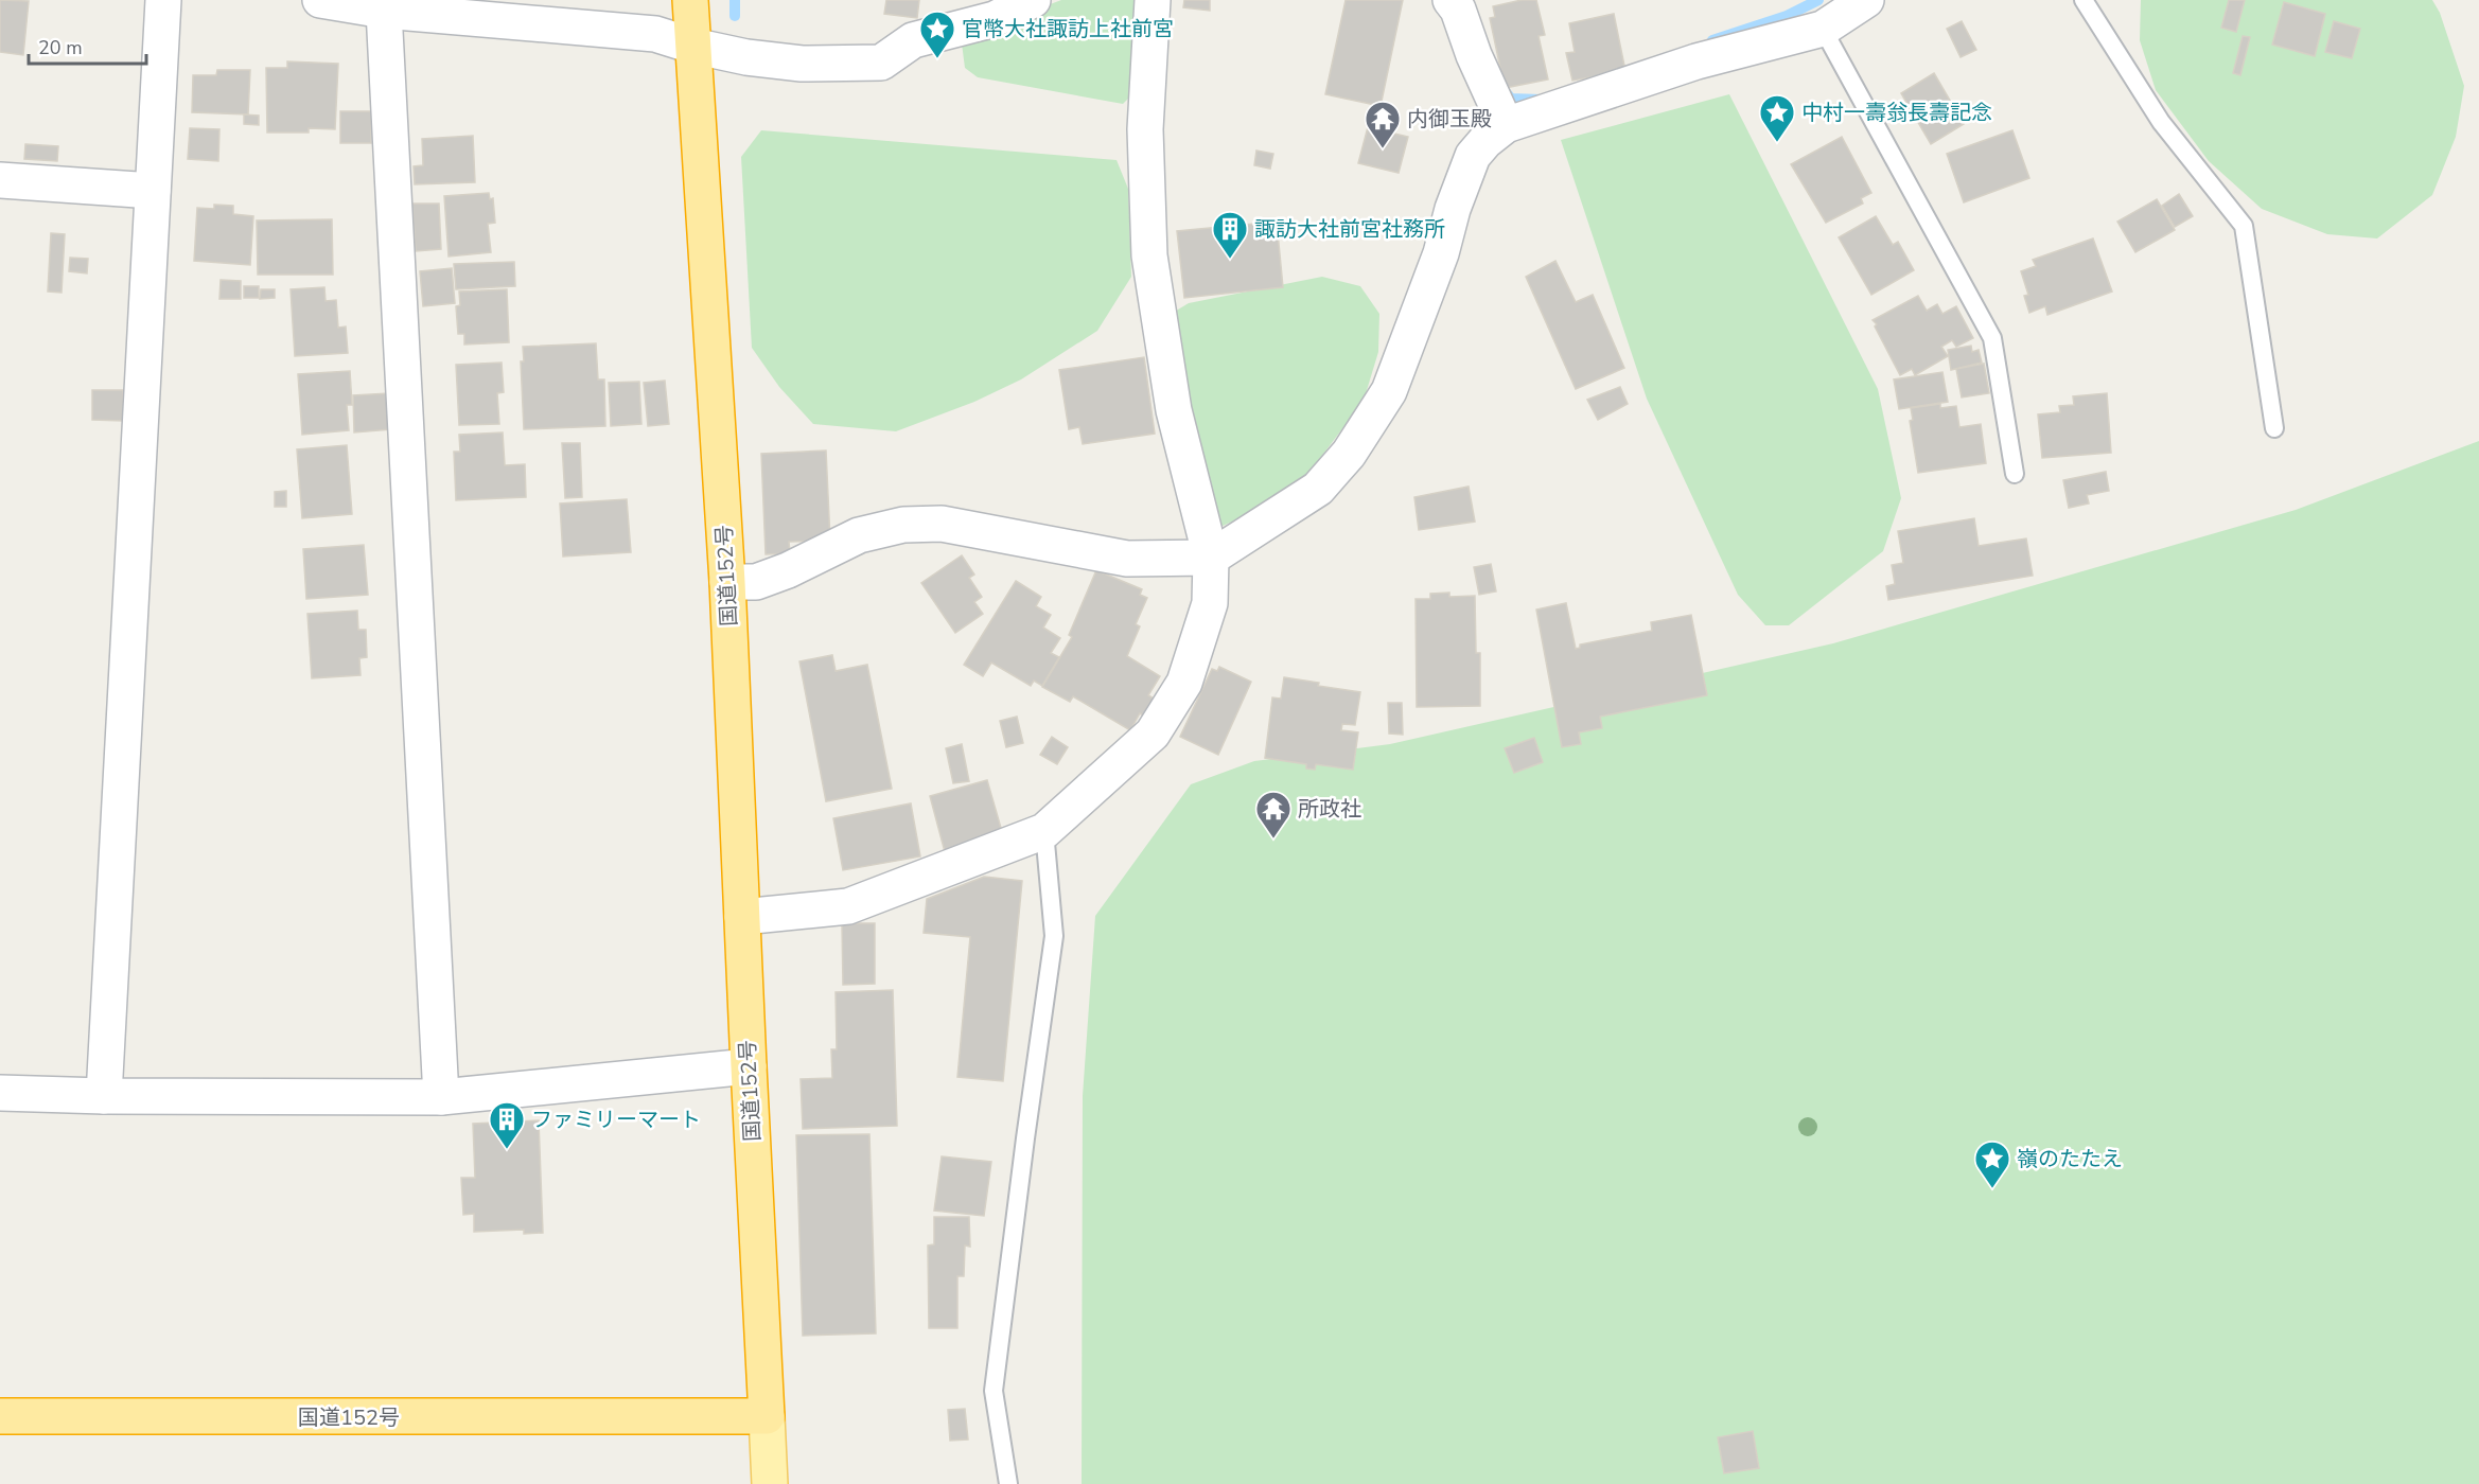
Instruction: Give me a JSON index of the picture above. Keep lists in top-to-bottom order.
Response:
{
  "streets": {
    "highway": ["国道152号"]
  },
  "places": {
    "place": ["官幣大社諏訪上社前宮", "中村一壽翁長壽記念", "嶺のたたえ"],
    "temple": ["内御玉殿", "所政社"],
    "building": ["諏訪大社前宮社務所", "ファミリーマート"]
  },
  "scale_bar": "20 m"
}
